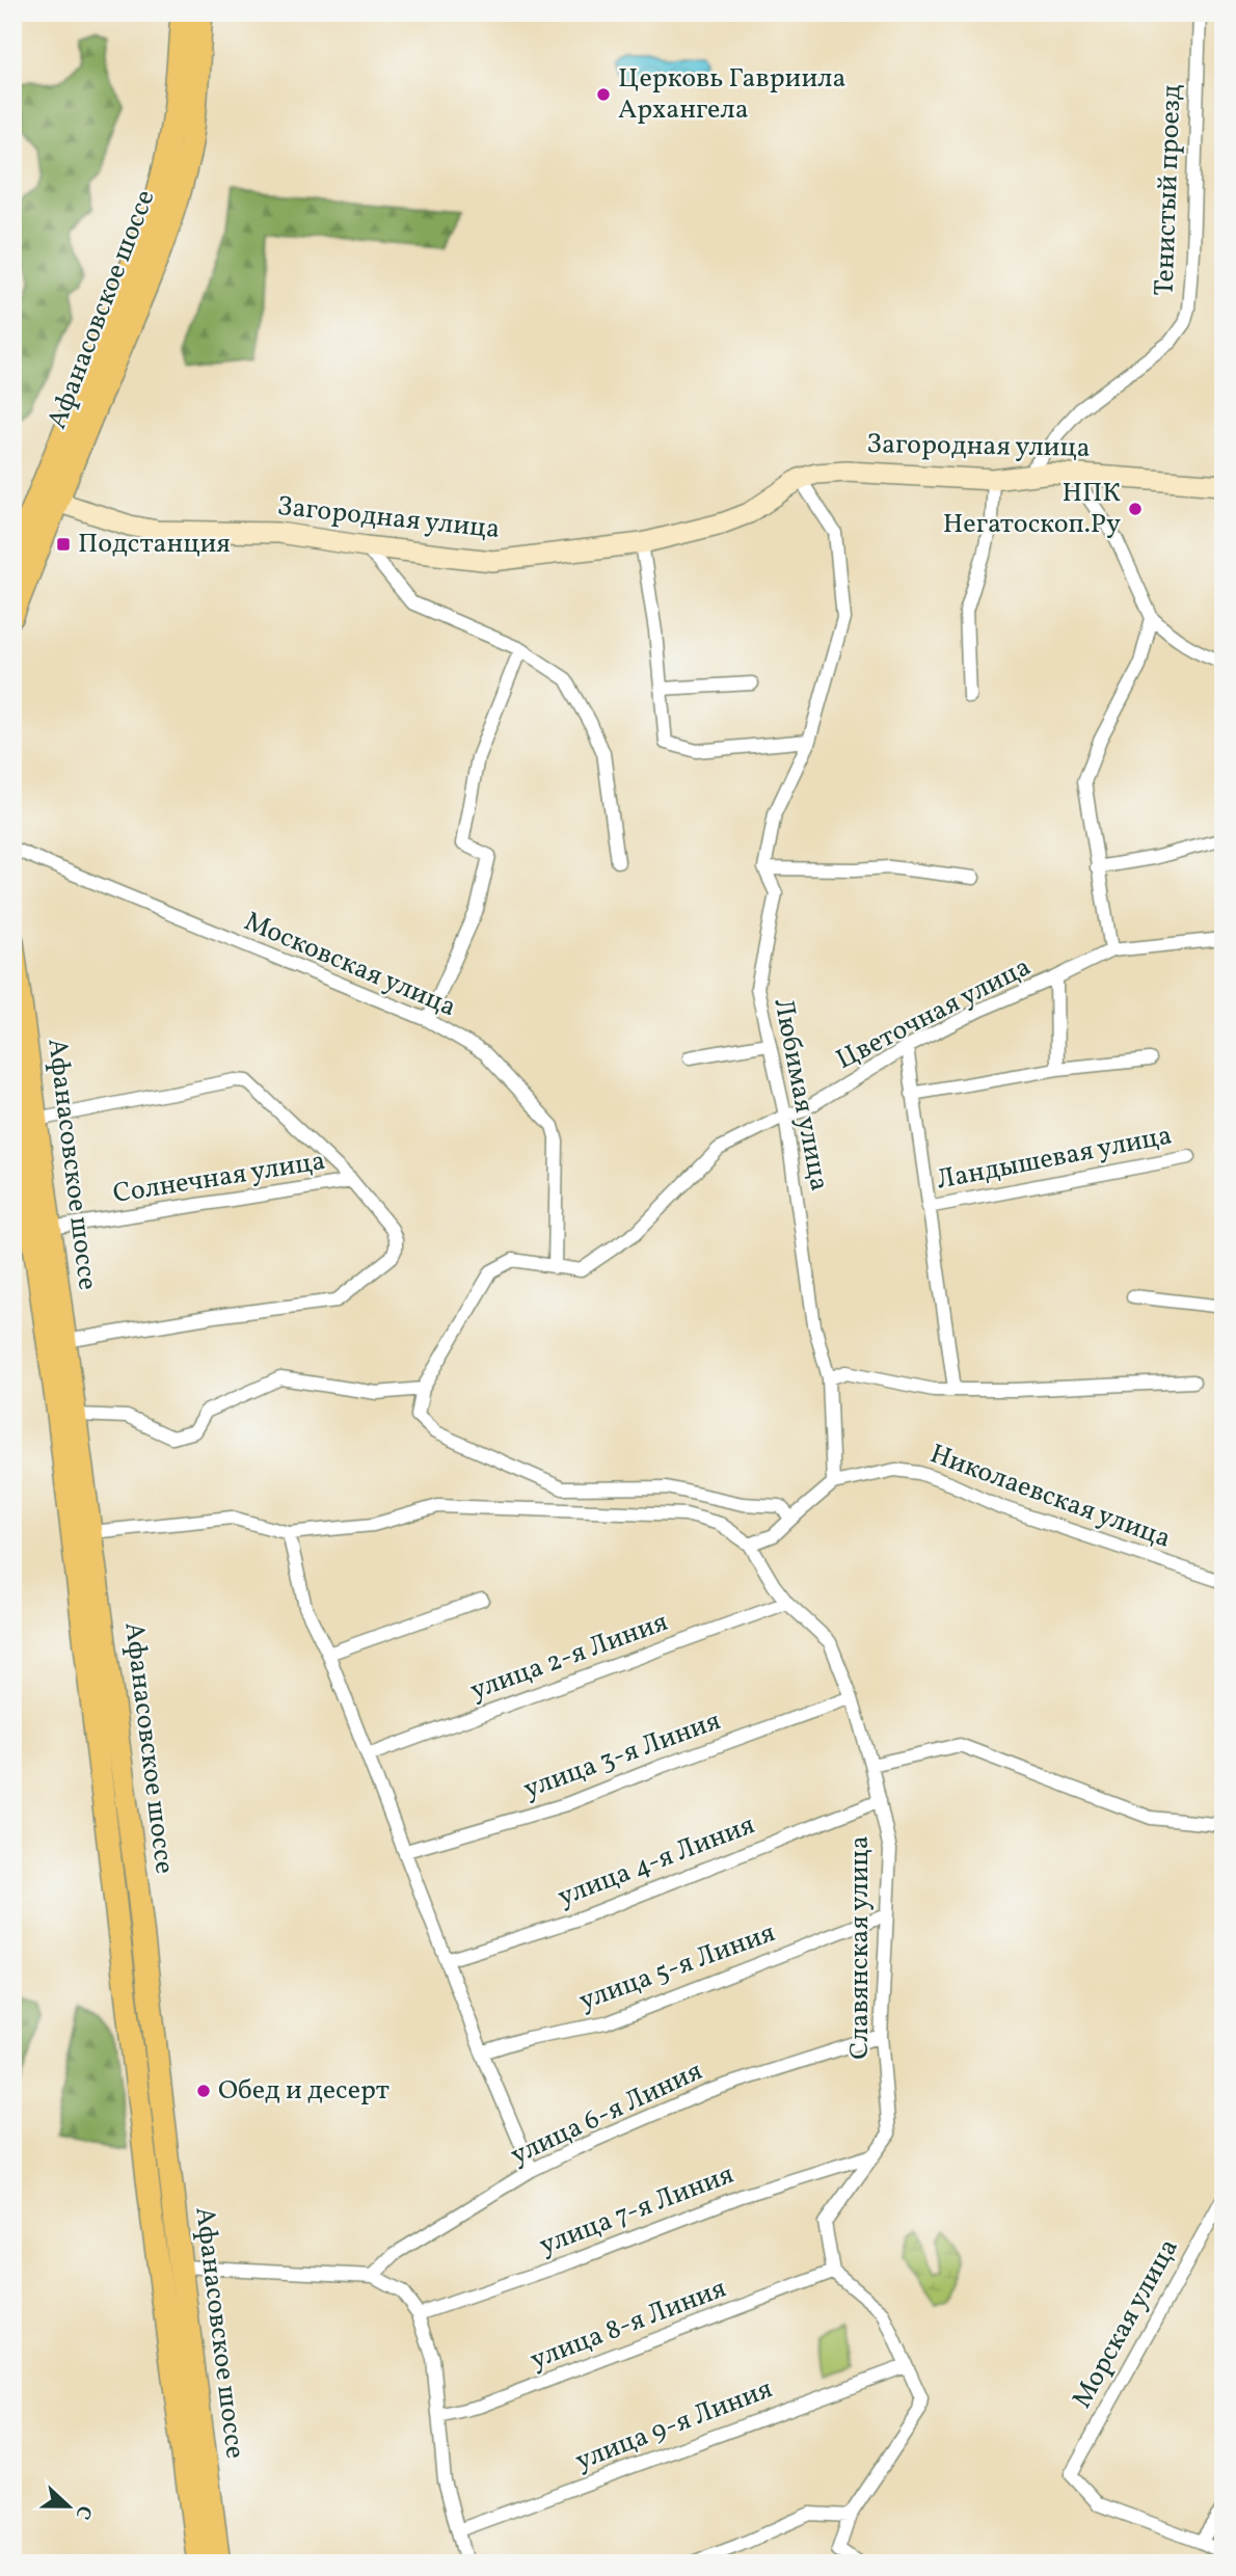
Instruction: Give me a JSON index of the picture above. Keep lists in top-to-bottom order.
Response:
{
  "streets": {
    "main road": ["Афанасовское шоссе"],
    "street": [
      "Тенистый проезд",
      "Загородная улица",
      "Московская улица",
      "Цветочная улица",
      "Любимая улица",
      "Ландышевая улица",
      "Солнечная улица",
      "Николаевская улица",
      "улица 2-я Линия",
      "улица 3-я Линия",
      "улица 4-я Линия",
      "Славянская улица",
      "улица 5-я Линия",
      "улица 6-я Линия",
      "улица 7-я Линия",
      "Морская улица",
      "улица 8-я Линия",
      "улица 9-я Линия"
    ]
  },
  "crossings": [
    ["Тенистый проезд", "Загородная улица"],
    ["Афанасовское шоссе", "Загородная улица"],
    ["Афанасовское шоссе", "Солнечная улица"],
    ["Афанасовское шоссе", "Славянская улица"],
    ["Загородная улица", "Любимая улица"],
    ["Московская улица", "Цветочная улица"],
    ["Цветочная улица", "Любимая улица"],
    ["Любимая улица", "Николаевская улица"],
    ["Николаевская улица", "Славянская улица"],
    ["улица 2-я Линия", "Славянская улица"],
    ["улица 3-я Линия", "Славянская улица"],
    ["улица 4-я Линия", "Славянская улица"],
    ["Славянская улица", "улица 5-я Линия"],
    ["Славянская улица", "улица 6-я Линия"],
    ["Славянская улица", "улица 7-я Линия"],
    ["Славянская улица", "улица 8-я Линия"]
  ],
  "places": {
    "other": ["Церковь Гавриила Архангела", "НПК Негатоскоп.Ру", "Обед и десерт"],
    "transit": ["Подстанция"]
  },
  "north": "right"
}
